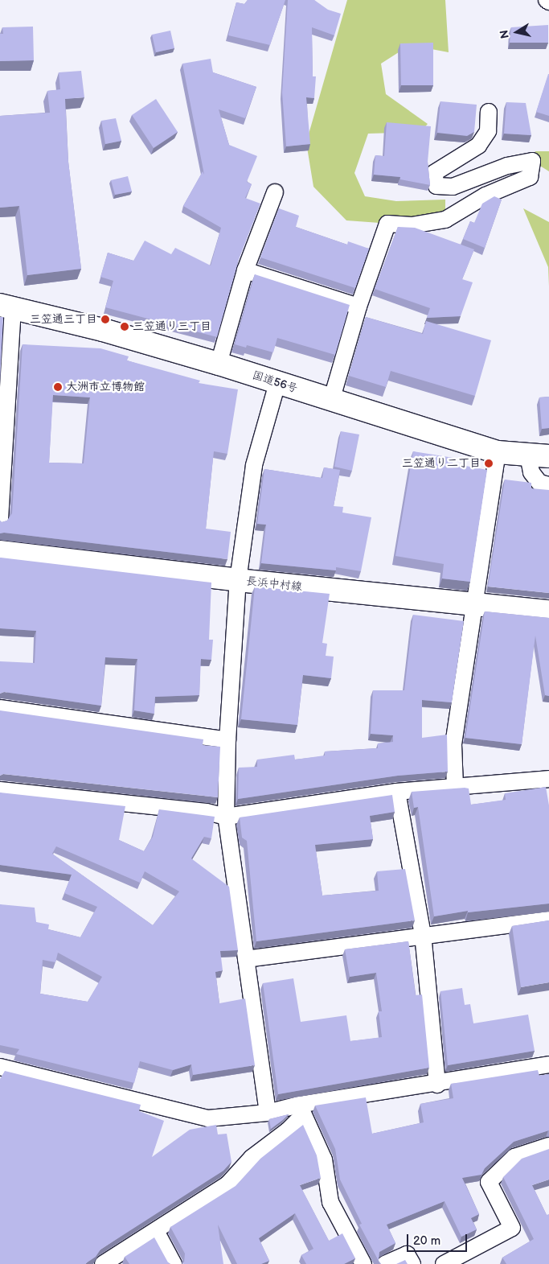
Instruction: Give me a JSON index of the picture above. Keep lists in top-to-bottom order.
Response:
{
  "streets": {
    "main road": ["国道56号", "長浜中村線"]
  },
  "places": [
    "三笠通三丁目",
    "三笠通り三丁目",
    "大洲市立博物館",
    "三笠通り二丁目"
  ],
  "scale_bar": "20 m",
  "north": "left"
}
